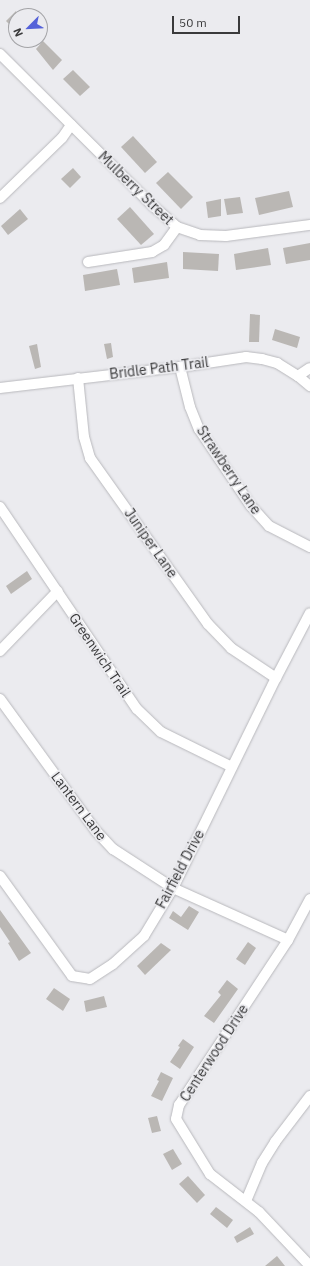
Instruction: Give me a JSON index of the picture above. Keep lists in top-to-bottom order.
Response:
{
  "streets": {
    "street": [
      "Mulberry Street",
      "Bridle Path Trail",
      "Strawberry Lane",
      "Juniper Lane",
      "Greenwich Trail",
      "Lantern Lane",
      "Fairfield Drive",
      "Centerwood Drive"
    ]
  },
  "crossings": [
    ["Bridle Path Trail", "Strawberry Lane"],
    ["Bridle Path Trail", "Juniper Lane"],
    ["Juniper Lane", "Fairfield Drive"],
    ["Greenwich Trail", "Fairfield Drive"],
    ["Lantern Lane", "Fairfield Drive"],
    ["Lantern Lane", "Centerwood Drive"]
  ],
  "scale_bar": "50 m",
  "north": "bottom left"
}
